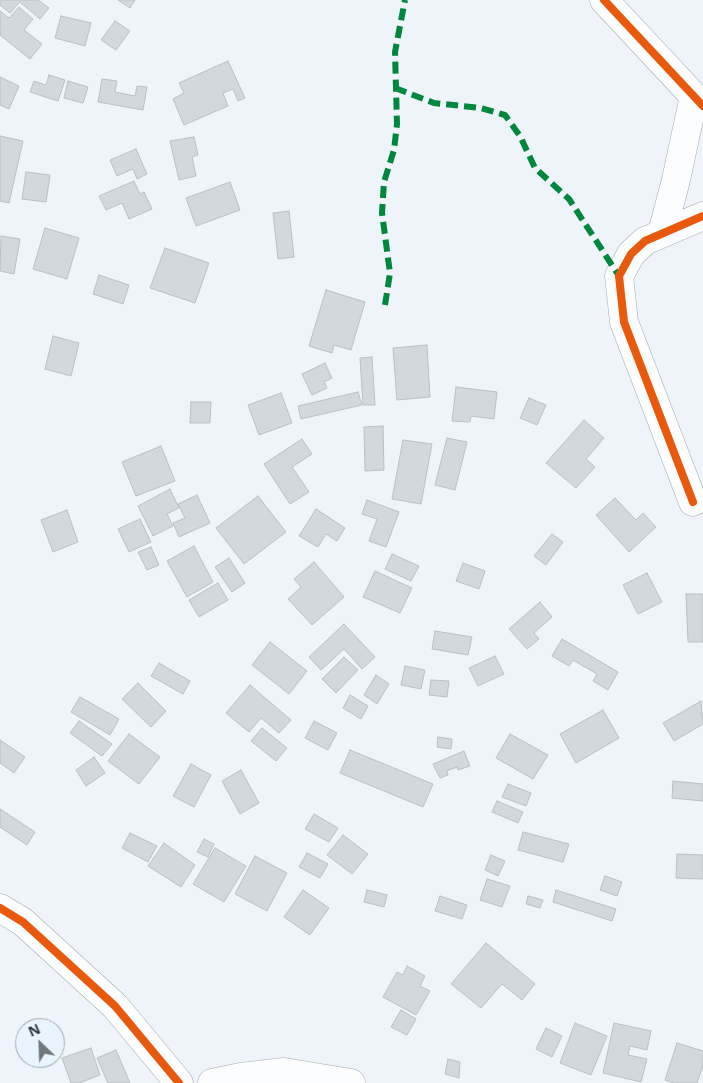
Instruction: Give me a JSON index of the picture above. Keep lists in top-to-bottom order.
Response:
{
  "north": "top left"
}
